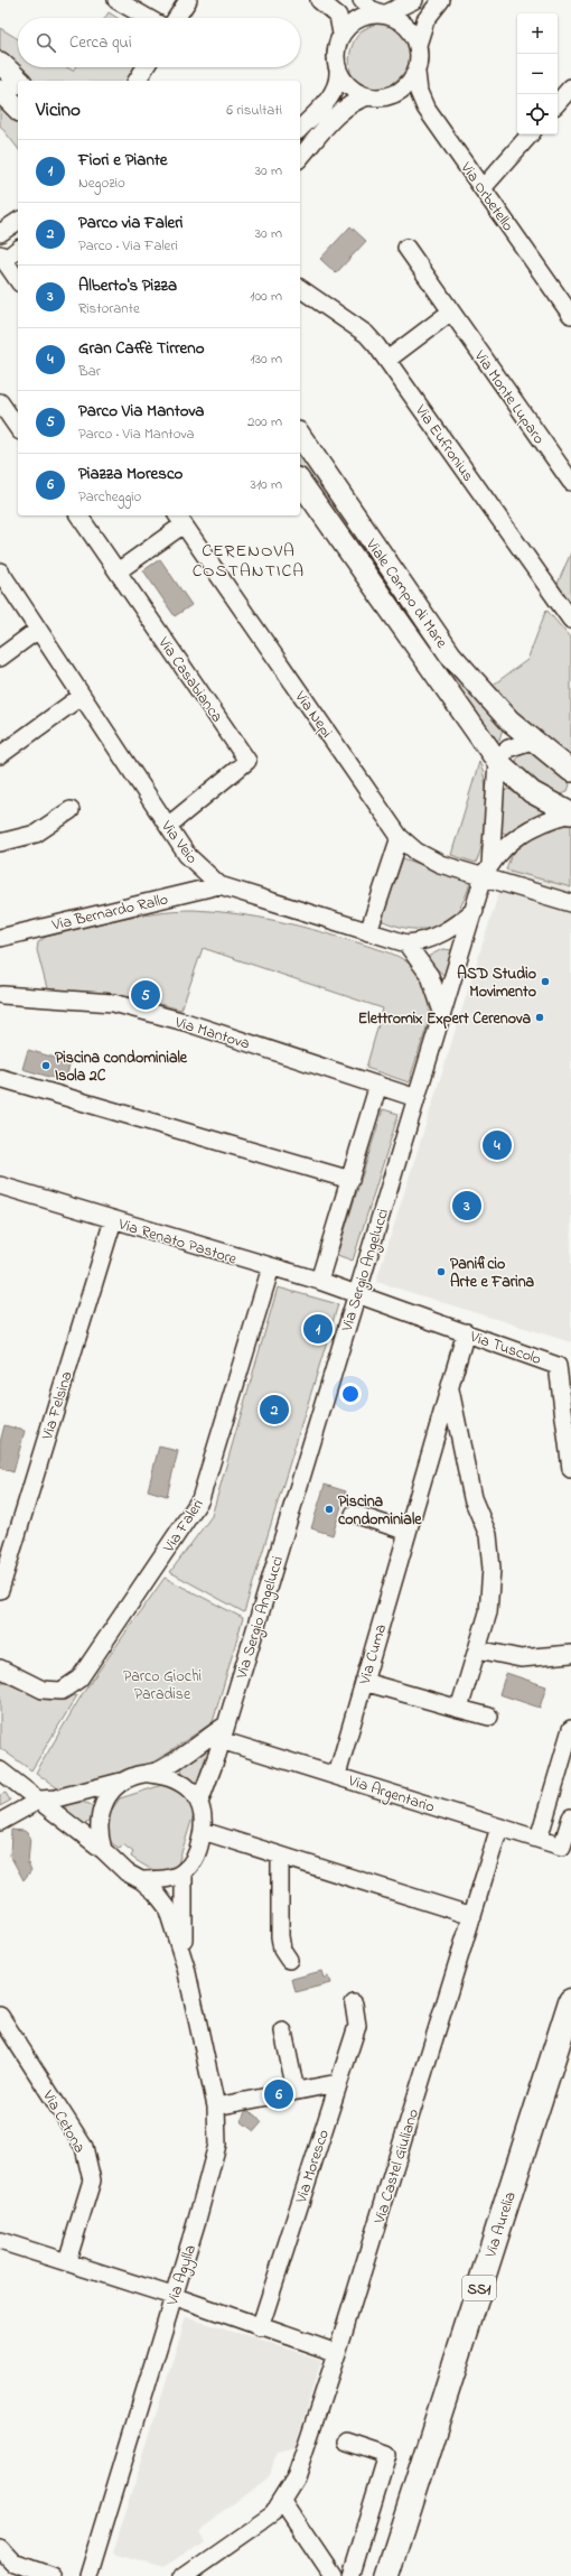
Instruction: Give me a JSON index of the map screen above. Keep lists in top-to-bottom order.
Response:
{
  "streets": {
    "main road": ["Via Aurelia", "SS1"],
    "street": [
      "Via Orbetello",
      "Via Monte Luparo",
      "Via Eufronius",
      "Viale Campo di Mare",
      "Via Casabianca",
      "Via Nepi",
      "Via Veio",
      "Via Bernardo Rallo",
      "Via Mantova",
      "Via Renato Pastore",
      "Via Sergio Angelucci",
      "Via Tuscolo",
      "Via Felsina",
      "Via Faleri",
      "Via Cuma",
      "Via Argentario",
      "Via Cetona",
      "Via Moresco",
      "Via Castel Giuliano",
      "Via Agylla"
    ]
  },
  "crossings": [
    ["Via Casabianca", "Via Veio"],
    ["Via Nepi", "Via Sergio Angelucci"],
    ["Via Veio", "Via Bernardo Rallo"],
    ["Via Mantova", "Via Sergio Angelucci"],
    ["Via Renato Pastore", "Via Sergio Angelucci"],
    ["Via Renato Pastore", "Via Tuscolo"],
    ["Via Renato Pastore", "Via Felsina"],
    ["Via Renato Pastore", "Via Faleri"],
    ["Via Sergio Angelucci", "Via Tuscolo"],
    ["Via Sergio Angelucci", "Via Argentario"],
    ["Via Tuscolo", "Via Cuma"],
    ["Via Cuma", "Via Argentario"],
    ["Via Argentario", "Via Castel Giuliano"]
  ],
  "districts": ["CERENOVA COSTANTICA"],
  "parks": ["Parco Giochi Paradise"],
  "places": [
    "ASD Studio Movimento",
    "Elettromix Expert Cerenova",
    "Piscina condominiale Isola 2C",
    "Panificio Arte e Farina",
    "Piscina condominiale"
  ],
  "page": {
    "map_buttons": ["+", "−"],
    "search": "Cerca qui",
    "heading": ["Vicino", "6 risultati"],
    "list": [
      {
        "mark": "1",
        "name": "Fiori e Piante",
        "note": "Negozio",
        "value": "30 m"
      },
      {
        "mark": "2",
        "name": "Parco via Faleri",
        "note": "Parco · Via Faleri",
        "value": "30 m"
      },
      {
        "mark": "3",
        "name": "Alberto's Pizza",
        "note": "Ristorante",
        "value": "100 m"
      },
      {
        "mark": "4",
        "name": "Gran Caffè Tirreno",
        "note": "Bar",
        "value": "130 m"
      },
      {
        "mark": "5",
        "name": "Parco Via Mantova",
        "note": "Parco · Via Mantova",
        "value": "200 m"
      },
      {
        "mark": "6",
        "name": "Piazza Moresco",
        "note": "Parcheggio",
        "value": "310 m"
      }
    ],
    "pins": [
      "5",
      "4",
      "3",
      "1",
      "2",
      "6"
    ]
  }
}
